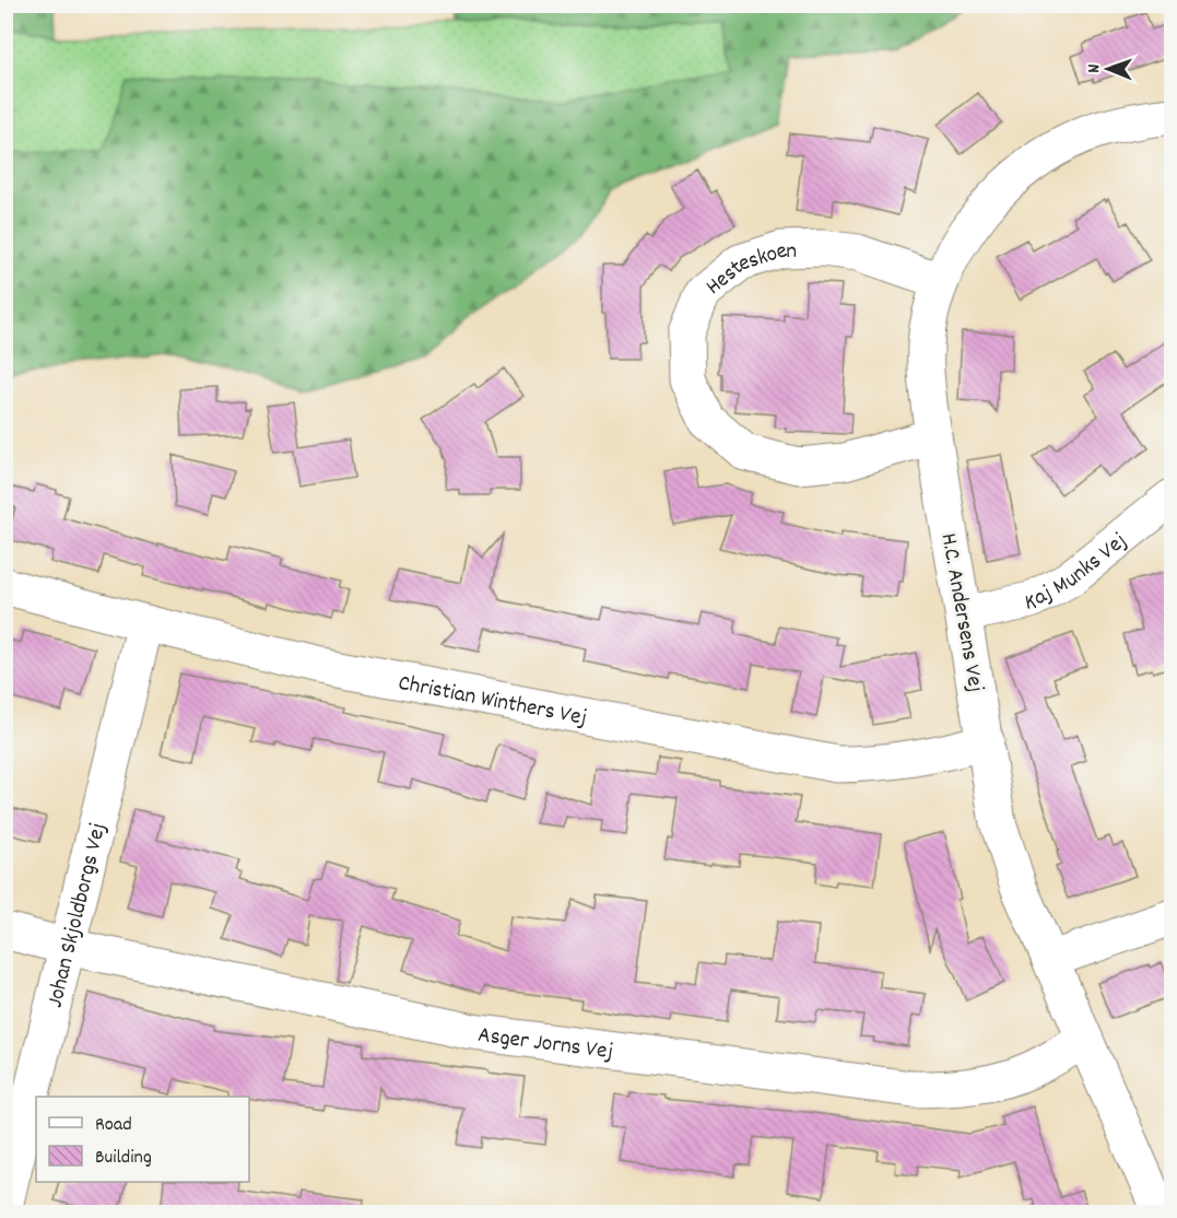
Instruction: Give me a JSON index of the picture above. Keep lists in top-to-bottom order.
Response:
{
  "streets": {
    "street": [
      "Hesteskoen",
      "Kaj Munks Vej",
      "H.C. Andersens Vej",
      "Christian Winthers Vej",
      "Johan Skjoldborgs Vej",
      "Asger Jorns Vej"
    ]
  },
  "crossings": [
    ["Hesteskoen", "H.C. Andersens Vej"],
    ["Kaj Munks Vej", "H.C. Andersens Vej"],
    ["H.C. Andersens Vej", "Christian Winthers Vej"],
    ["H.C. Andersens Vej", "Asger Jorns Vej"],
    ["Christian Winthers Vej", "Johan Skjoldborgs Vej"],
    ["Johan Skjoldborgs Vej", "Asger Jorns Vej"]
  ],
  "legend": ["Road", "Building"],
  "north": "left"
}
